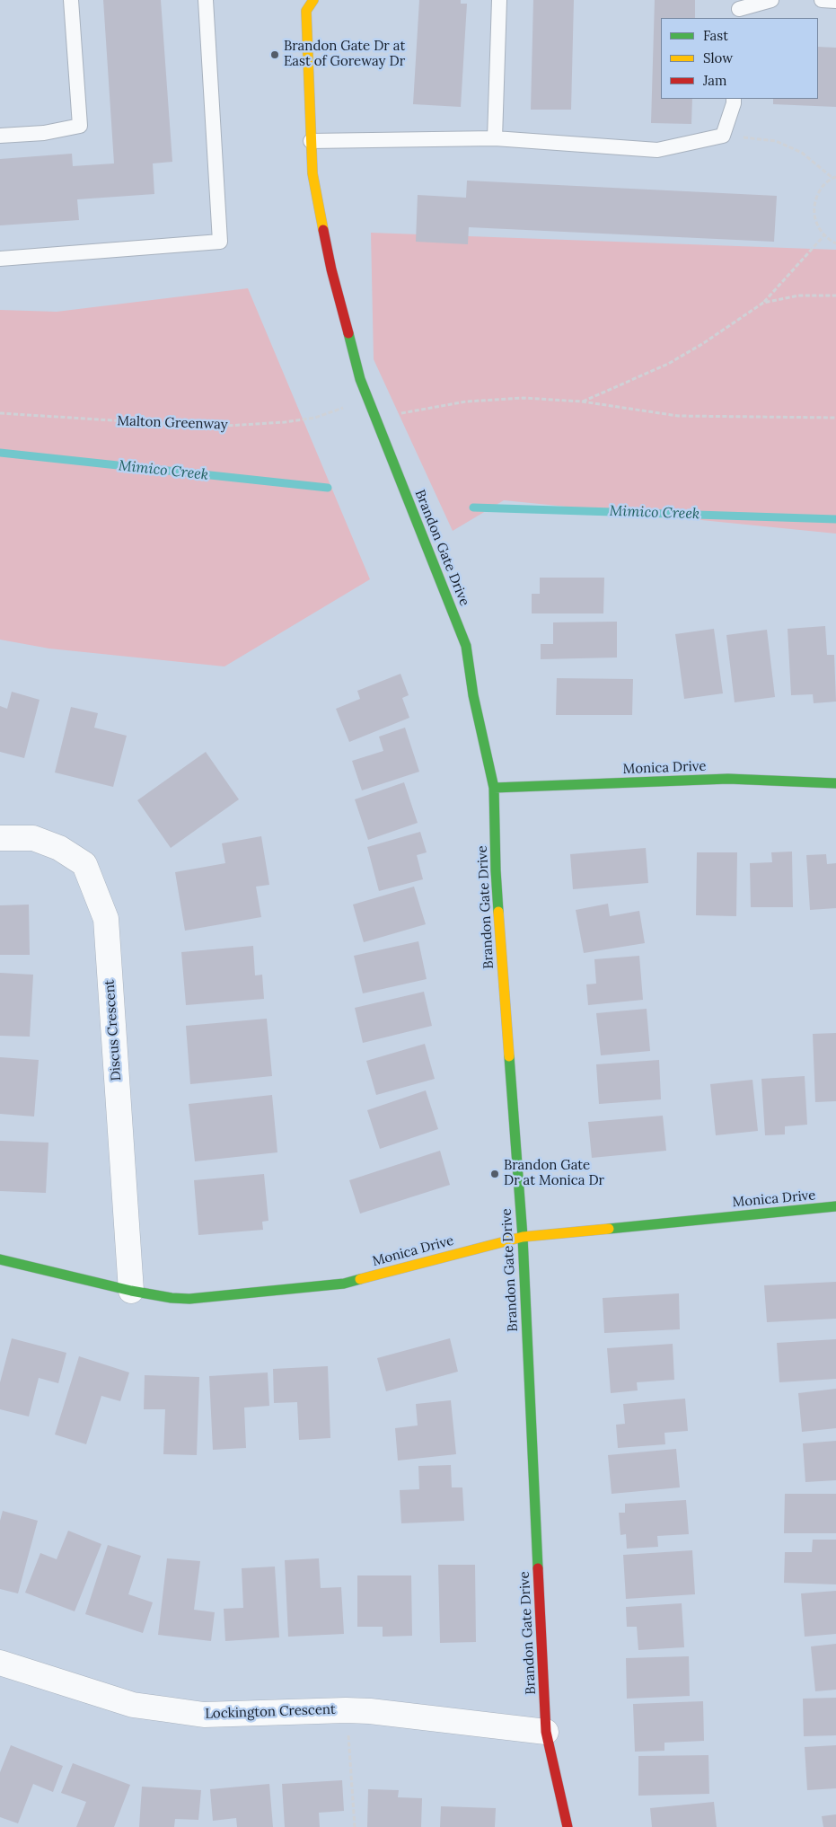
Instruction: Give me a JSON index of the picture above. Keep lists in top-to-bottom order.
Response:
{
  "streets": {
    "street": [
      "Brandon Gate Drive",
      "Monica Drive",
      "Discus Crescent",
      "Lockington Crescent"
    ],
    "path": ["Malton Greenway"]
  },
  "crossings": [
    ["Brandon Gate Drive", "Monica Drive"],
    ["Brandon Gate Drive", "Lockington Crescent"],
    ["Monica Drive", "Discus Crescent"]
  ],
  "water": ["Mimico Creek"],
  "places": ["Brandon Gate Dr at East of Goreway Dr", "Brandon Gate Dr at Monica Dr"],
  "legend": ["Fast", "Slow", "Jam"]
}
